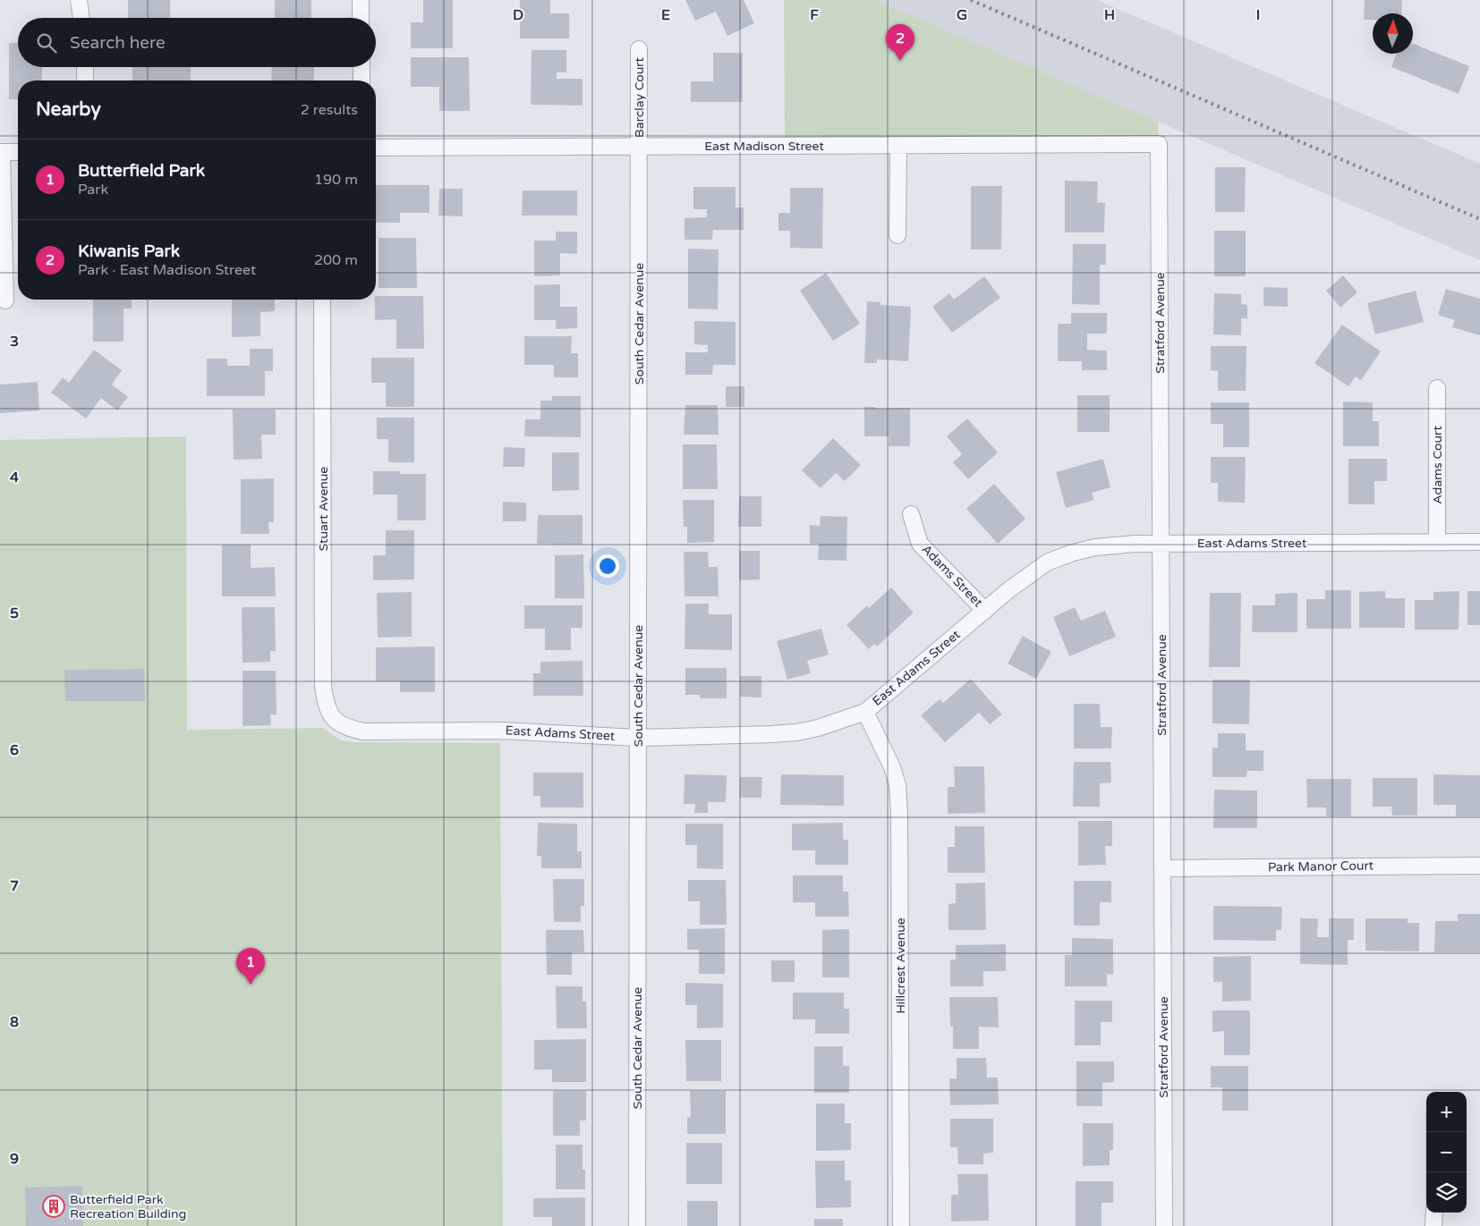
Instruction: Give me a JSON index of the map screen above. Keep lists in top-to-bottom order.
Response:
{
  "streets": {
    "street": [
      "Barclay Court",
      "East Madison Street",
      "Stratford Avenue",
      "South Cedar Avenue",
      "Adams Court",
      "Stuart Avenue",
      "East Adams Street",
      "Adams Street",
      "Park Manor Court",
      "Hillcrest Avenue"
    ]
  },
  "crossings": [
    ["Barclay Court", "East Madison Street"],
    ["Barclay Court", "South Cedar Avenue"],
    ["East Madison Street", "Stratford Avenue"],
    ["East Madison Street", "South Cedar Avenue"],
    ["Stratford Avenue", "East Adams Street"],
    ["Stratford Avenue", "Park Manor Court"],
    ["South Cedar Avenue", "East Adams Street"],
    ["Adams Court", "East Adams Street"],
    ["Stuart Avenue", "East Adams Street"],
    ["East Adams Street", "Adams Street"],
    ["East Adams Street", "Hillcrest Avenue"]
  ],
  "places": {
    "building": ["Butterfield Park Recreation Building"]
  },
  "north": "top",
  "page": {
    "search": "Search here",
    "pins": ["2", "1"],
    "heading": ["Nearby", "2 results"],
    "list": [
      {
        "mark": "1",
        "name": "Butterfield Park",
        "note": "Park",
        "value": "190 m"
      },
      {
        "mark": "2",
        "name": "Kiwanis Park",
        "note": "Park · East Madison Street",
        "value": "200 m"
      }
    ],
    "map_buttons": ["+", "−"]
  },
  "grid": {
    "columns": [
      "D",
      "E",
      "F",
      "G",
      "H",
      "I"
    ],
    "rows": [
      "3",
      "4",
      "5",
      "6",
      "7",
      "8",
      "9"
    ]
  }
}
